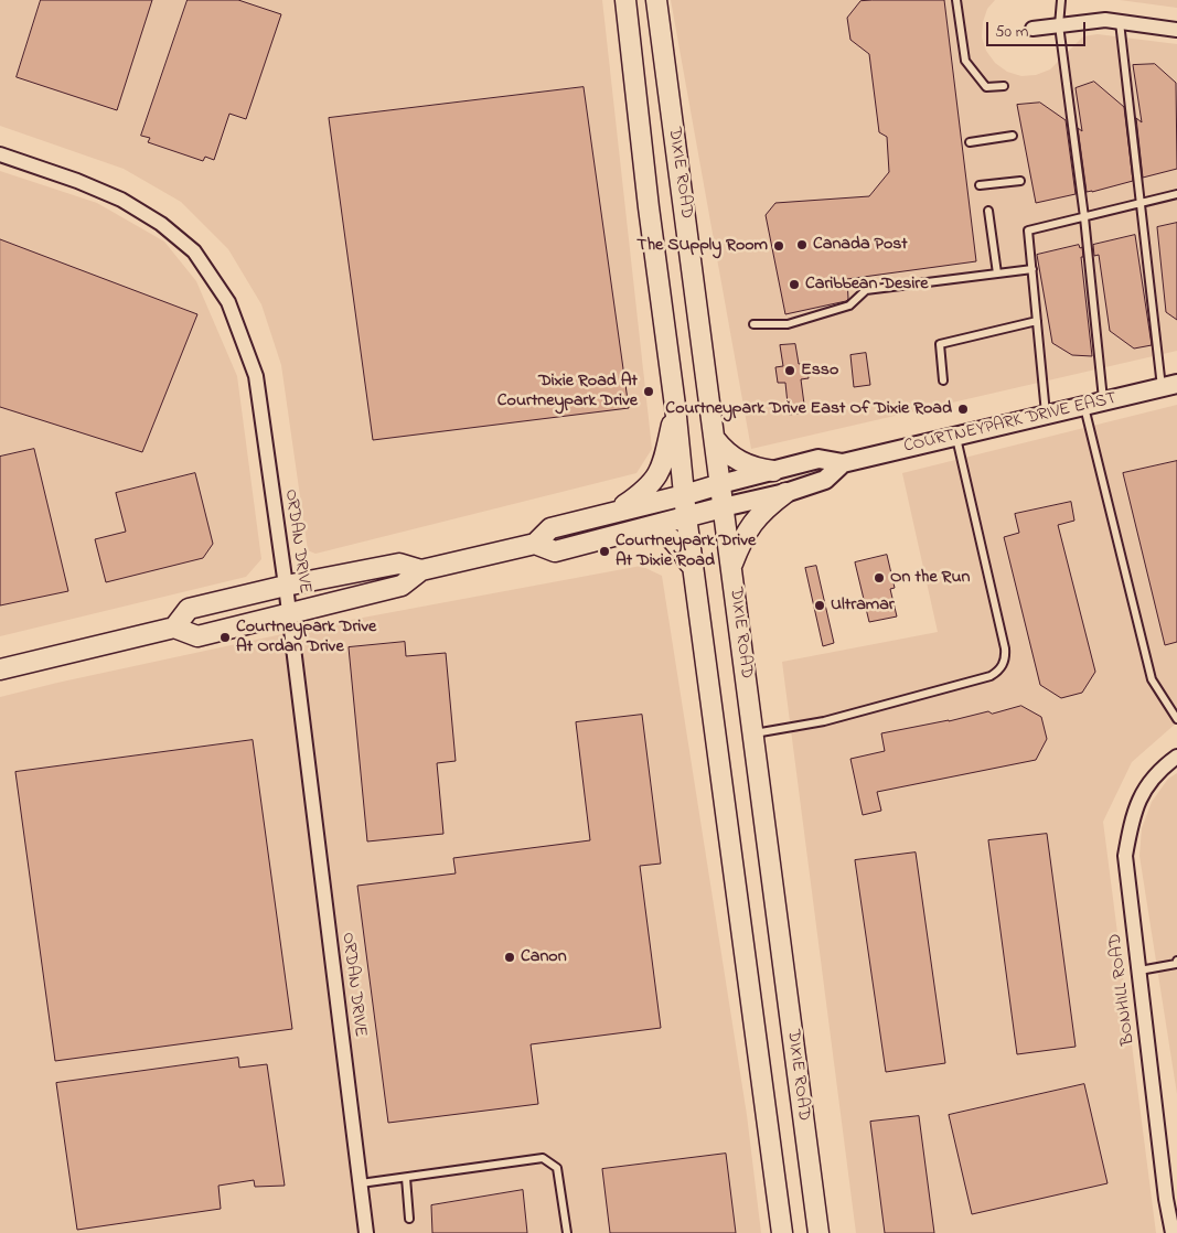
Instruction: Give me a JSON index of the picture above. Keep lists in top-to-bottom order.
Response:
{
  "streets": {
    "main road": ["DIXIE ROAD", "COURTNEYPARK DRIVE EAST"],
    "street": ["ORDAN DRIVE", "BONHILL ROAD"]
  },
  "crossings": [
    ["DIXIE ROAD", "COURTNEYPARK DRIVE EAST"],
    ["COURTNEYPARK DRIVE EAST", "ORDAN DRIVE"]
  ],
  "places": [
    "Canada Post",
    "The SUpply Room",
    "Caribbean Desire",
    "Esso",
    "Dixie Road At Courtneypark Drive",
    "Courtneypark Drive East Of Dixie Road",
    "Courtneypark Drive At Dixie Road",
    "On the Run",
    "Ultramar",
    "Courtneypark Drive At Ordan Drive",
    "Canon"
  ],
  "scale_bar": "50 m"
}
